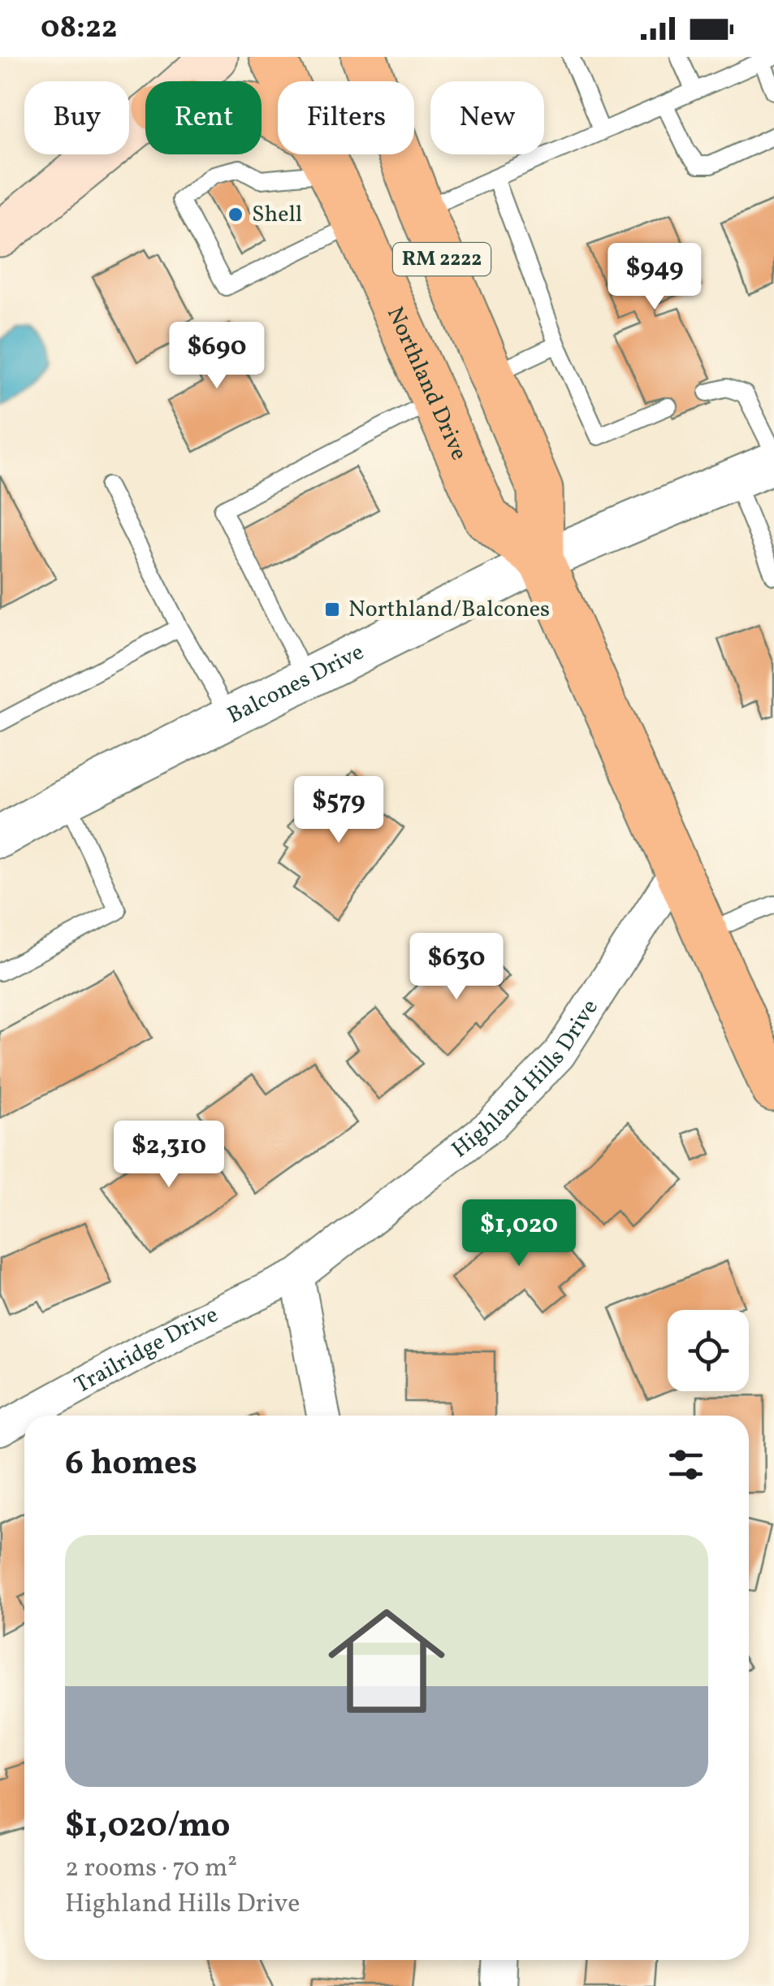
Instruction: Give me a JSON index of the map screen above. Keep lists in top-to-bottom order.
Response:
{
  "streets": {
    "main road": ["RM 2222", "Northland Drive"],
    "street": ["Balcones Drive", "Highland Hills Drive", "Trailridge Drive"]
  },
  "crossings": [
    ["Northland Drive", "Balcones Drive"],
    ["Northland Drive", "Highland Hills Drive"],
    ["Highland Hills Drive", "Trailridge Drive"]
  ],
  "places": {
    "other": ["Shell"],
    "transit": ["Northland/Balcones"]
  },
  "page": {
    "status": "08:22",
    "chip": [
      "Buy",
      "Rent",
      "Filters",
      "New"
    ],
    "price": [
      "$949",
      "$690",
      "$579",
      "$630",
      "$2,310",
      "$1,020"
    ],
    "heading": "6 homes",
    "list": [
      {
        "name": "$1,020/mo",
        "note": "2 rooms · 70 m² · Highland Hills Drive"
      }
    ]
  }
}
